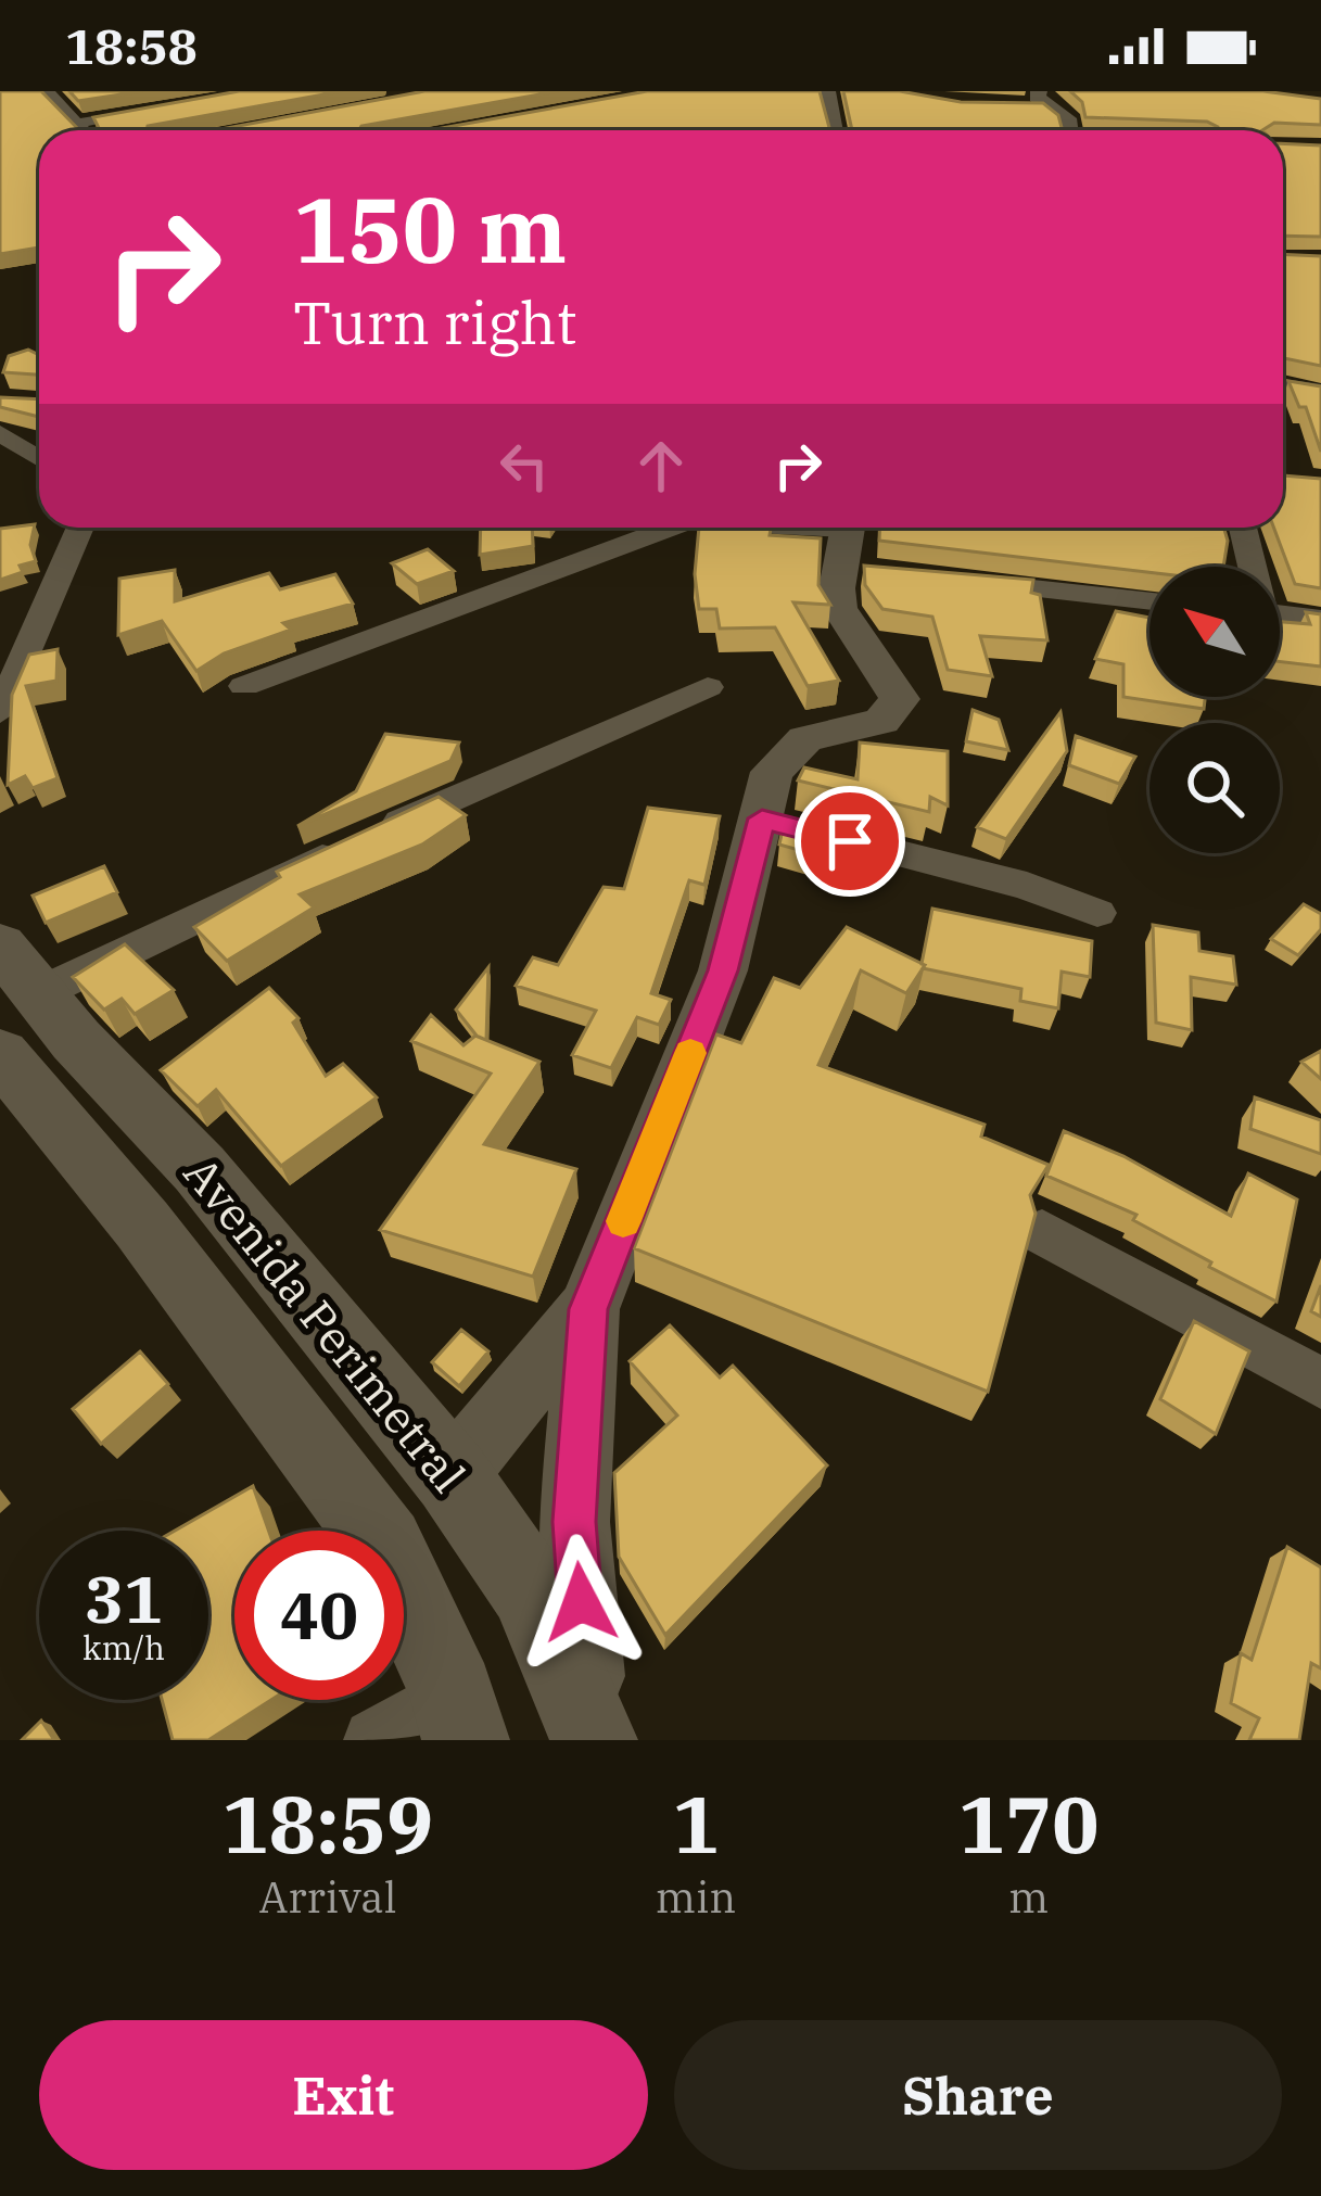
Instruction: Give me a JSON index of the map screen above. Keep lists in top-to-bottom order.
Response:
{
  "streets": {
    "main road": ["Avenida Perimetral"]
  },
  "north": "top left",
  "page": {
    "status": "18:58",
    "turn": ["150 m", "Turn right"],
    "speed": "31 km/h",
    "limit": "40",
    "eta": [
      "18:59",
      "Arrival",
      "1",
      "min",
      "170",
      "m"
    ],
    "buttons": ["Exit", "Share"]
  }
}
